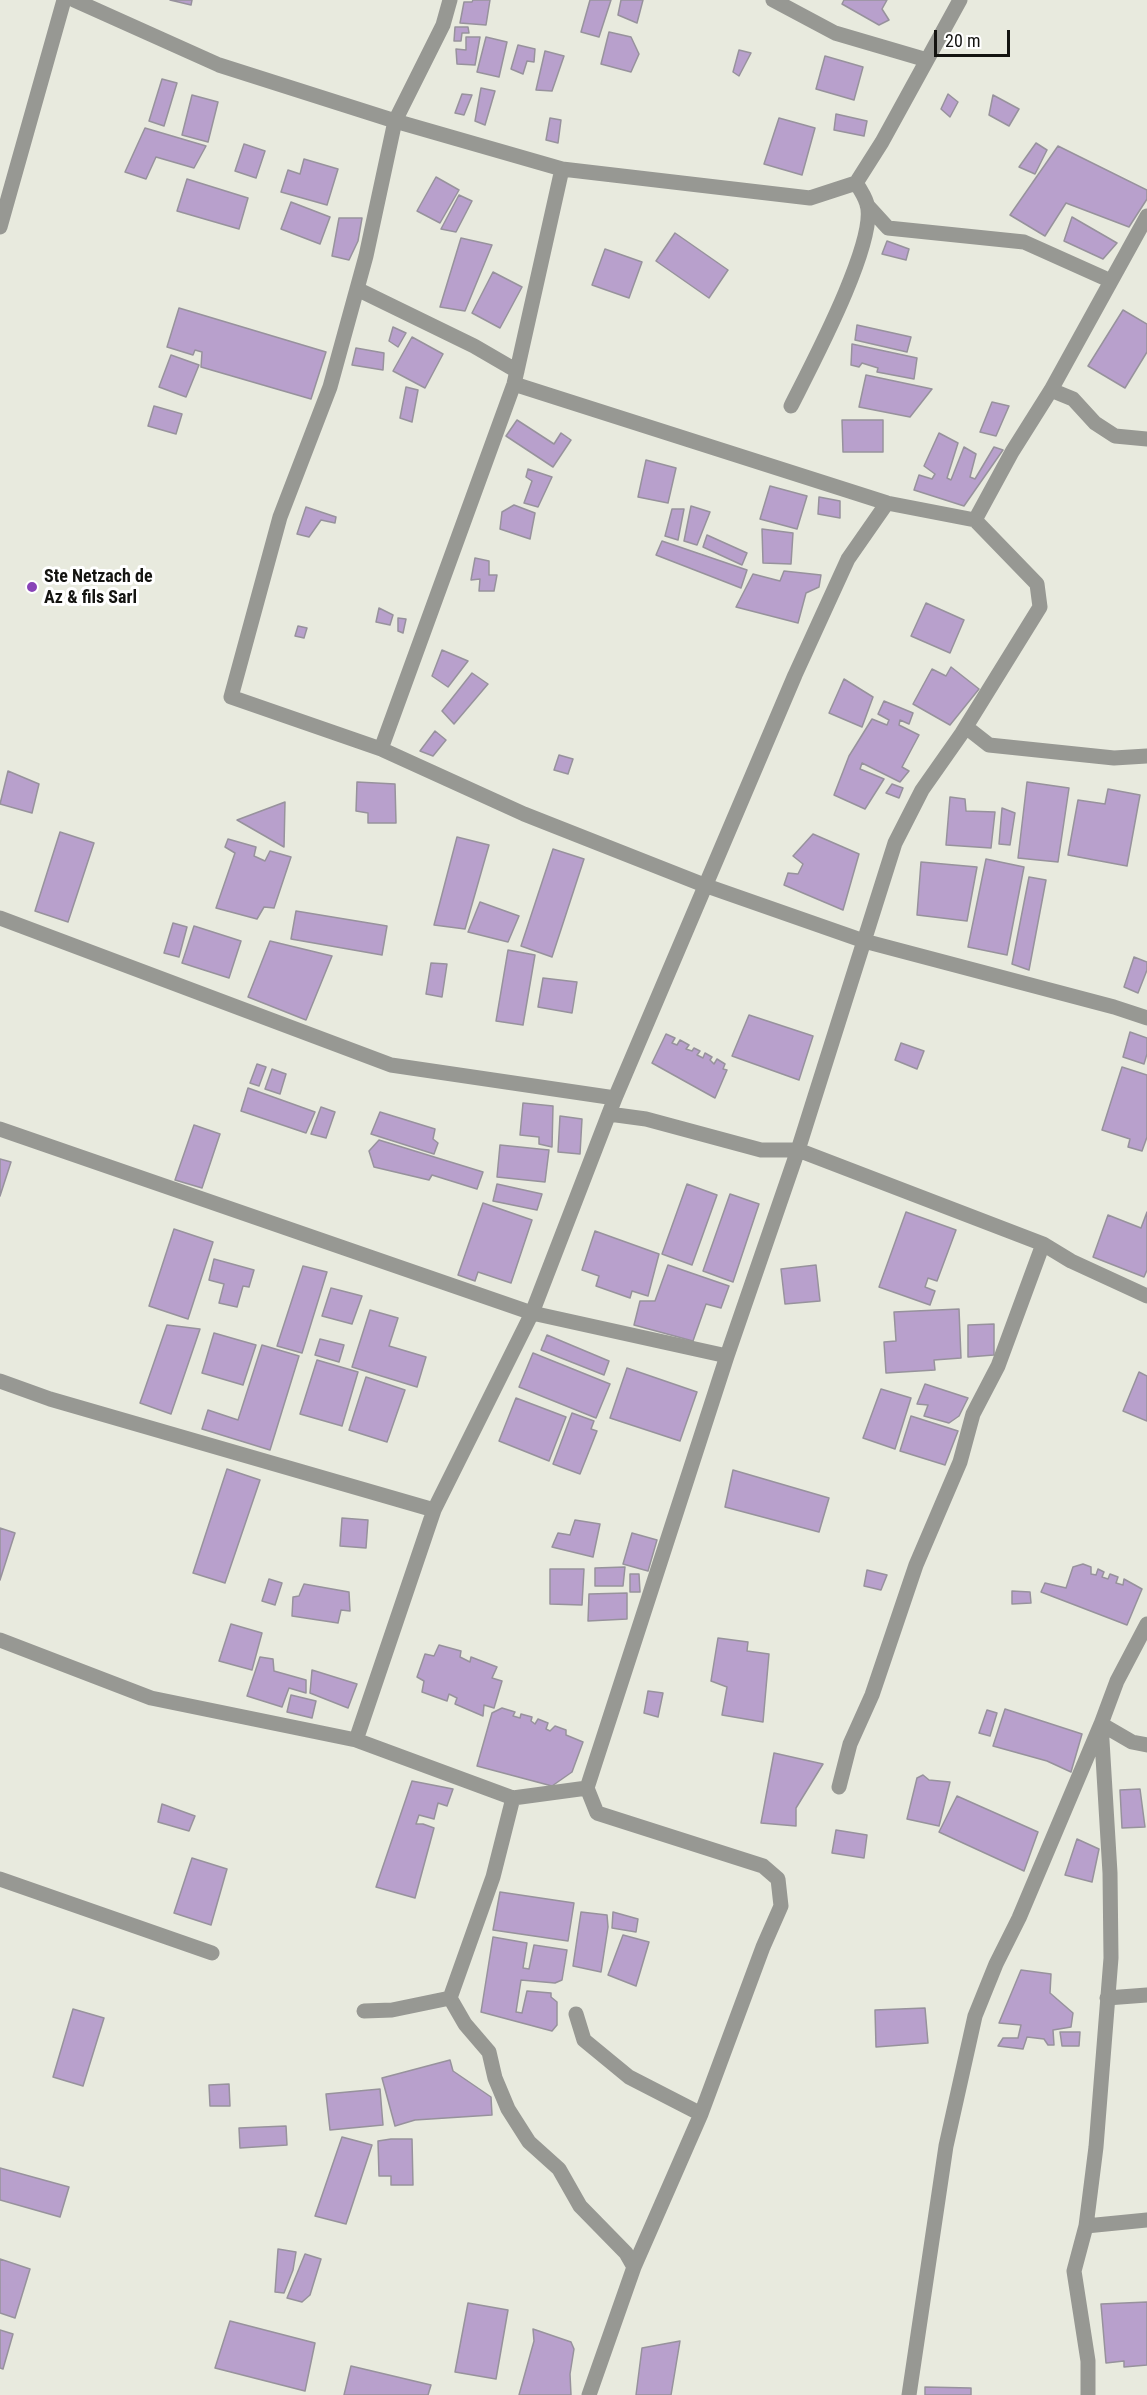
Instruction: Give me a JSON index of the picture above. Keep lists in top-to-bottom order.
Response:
{
  "places": ["Ste Netzach de Az & fils Sarl"],
  "scale_bar": "20 m"
}
